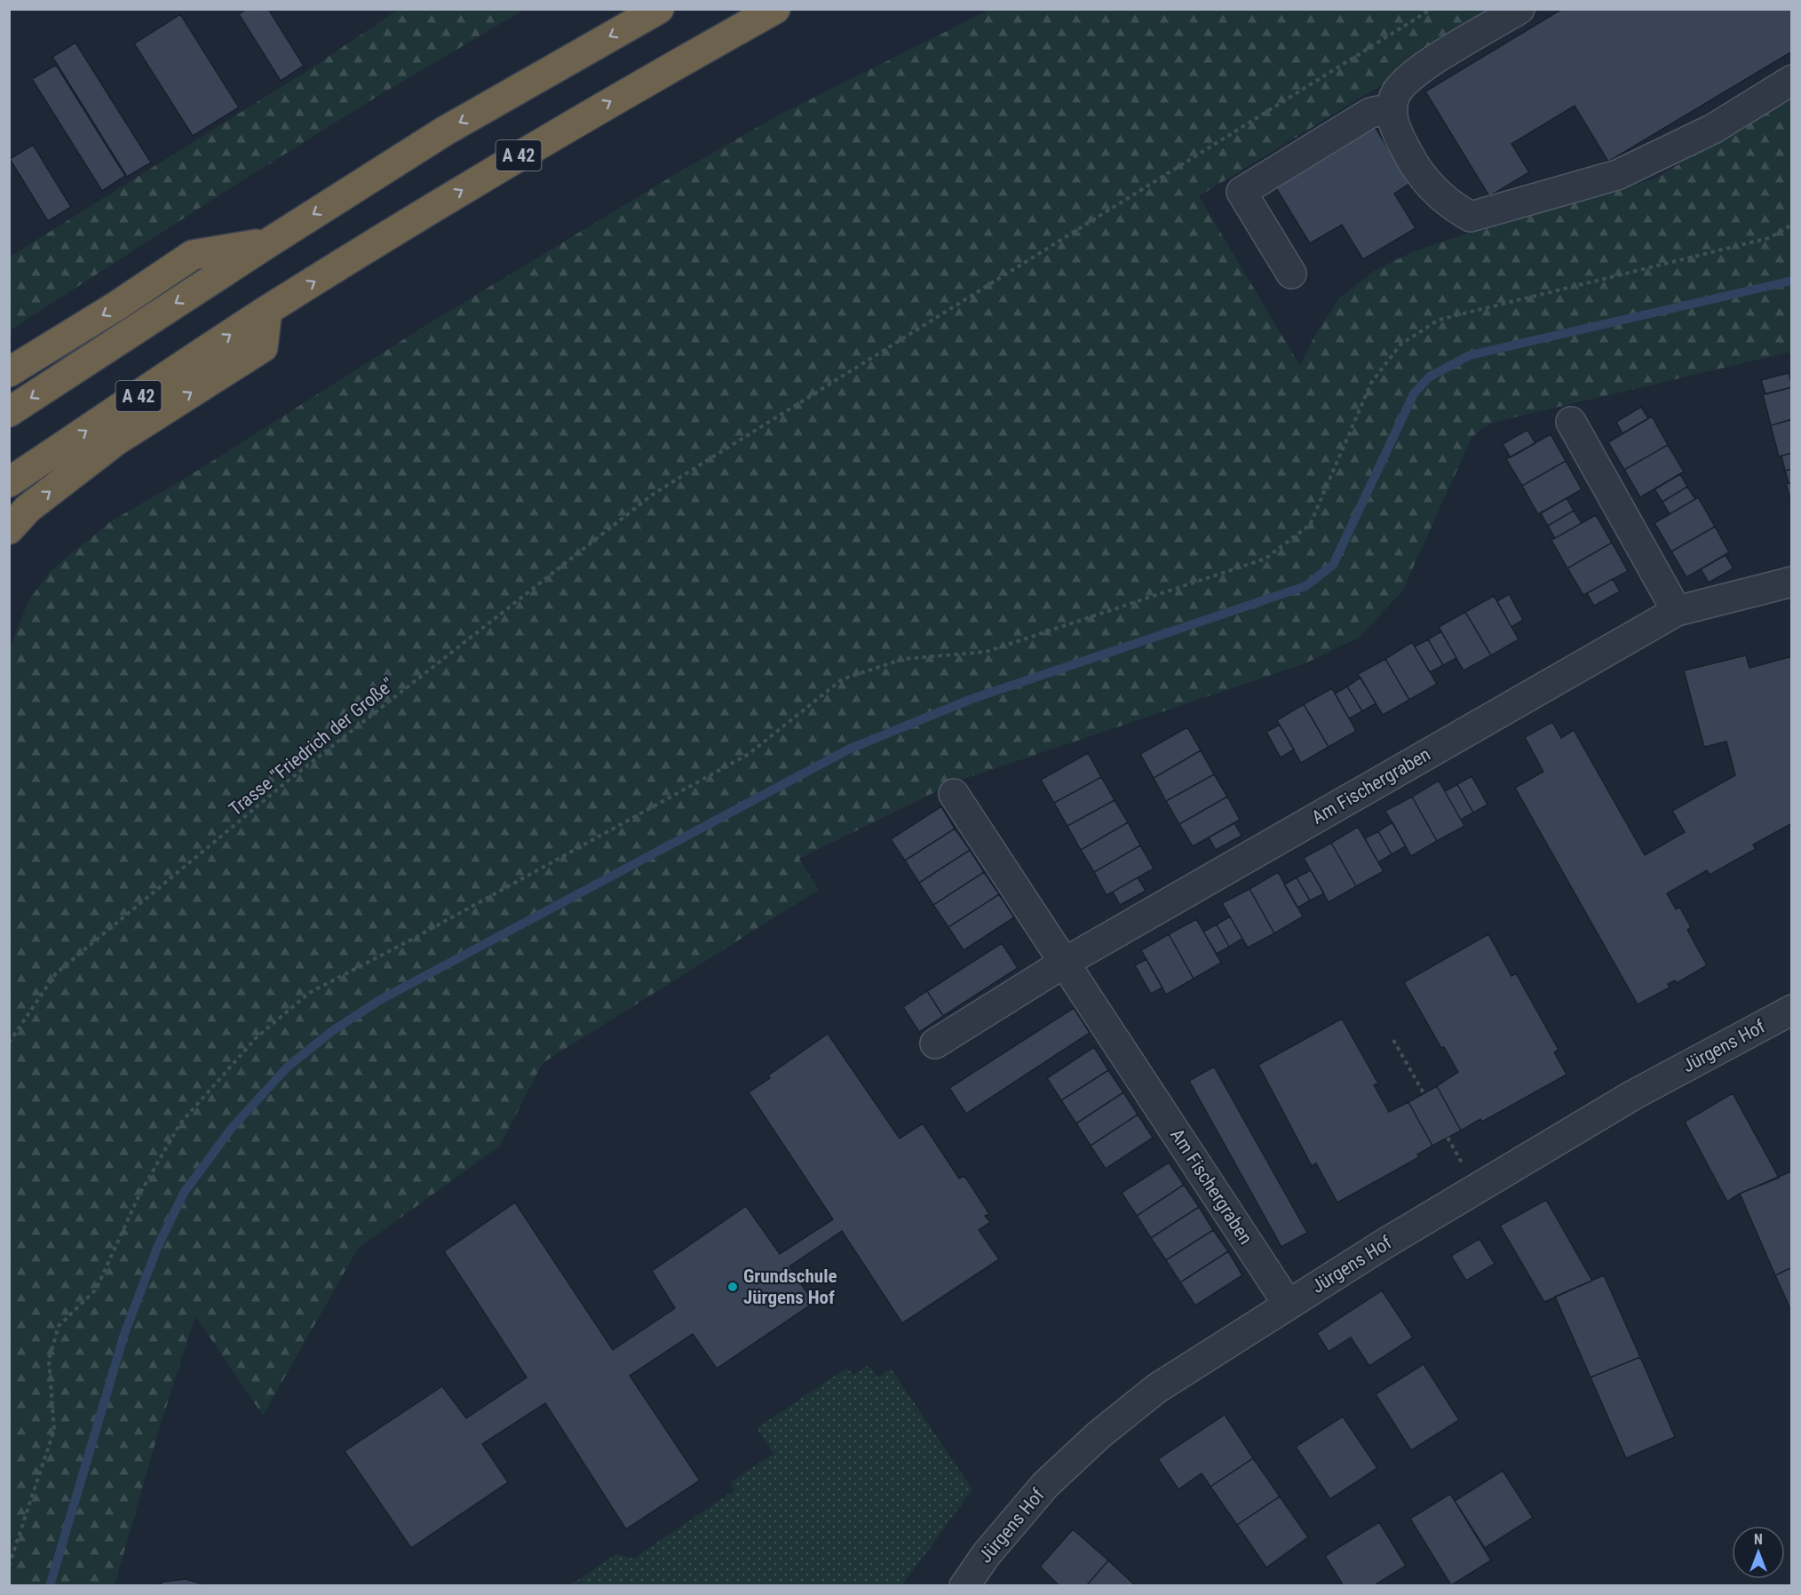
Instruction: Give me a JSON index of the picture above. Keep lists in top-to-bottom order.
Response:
{
  "streets": {
    "highway": ["A 42"],
    "street": ["Am Fischergraben", "Jürgens Hof"],
    "path": ["Trasse \"Friedrich der Große\""]
  },
  "crossings": [
    ["Am Fischergraben", "Jürgens Hof"]
  ],
  "places": ["Grundschule Jürgens Hof"],
  "north": "top"
}
